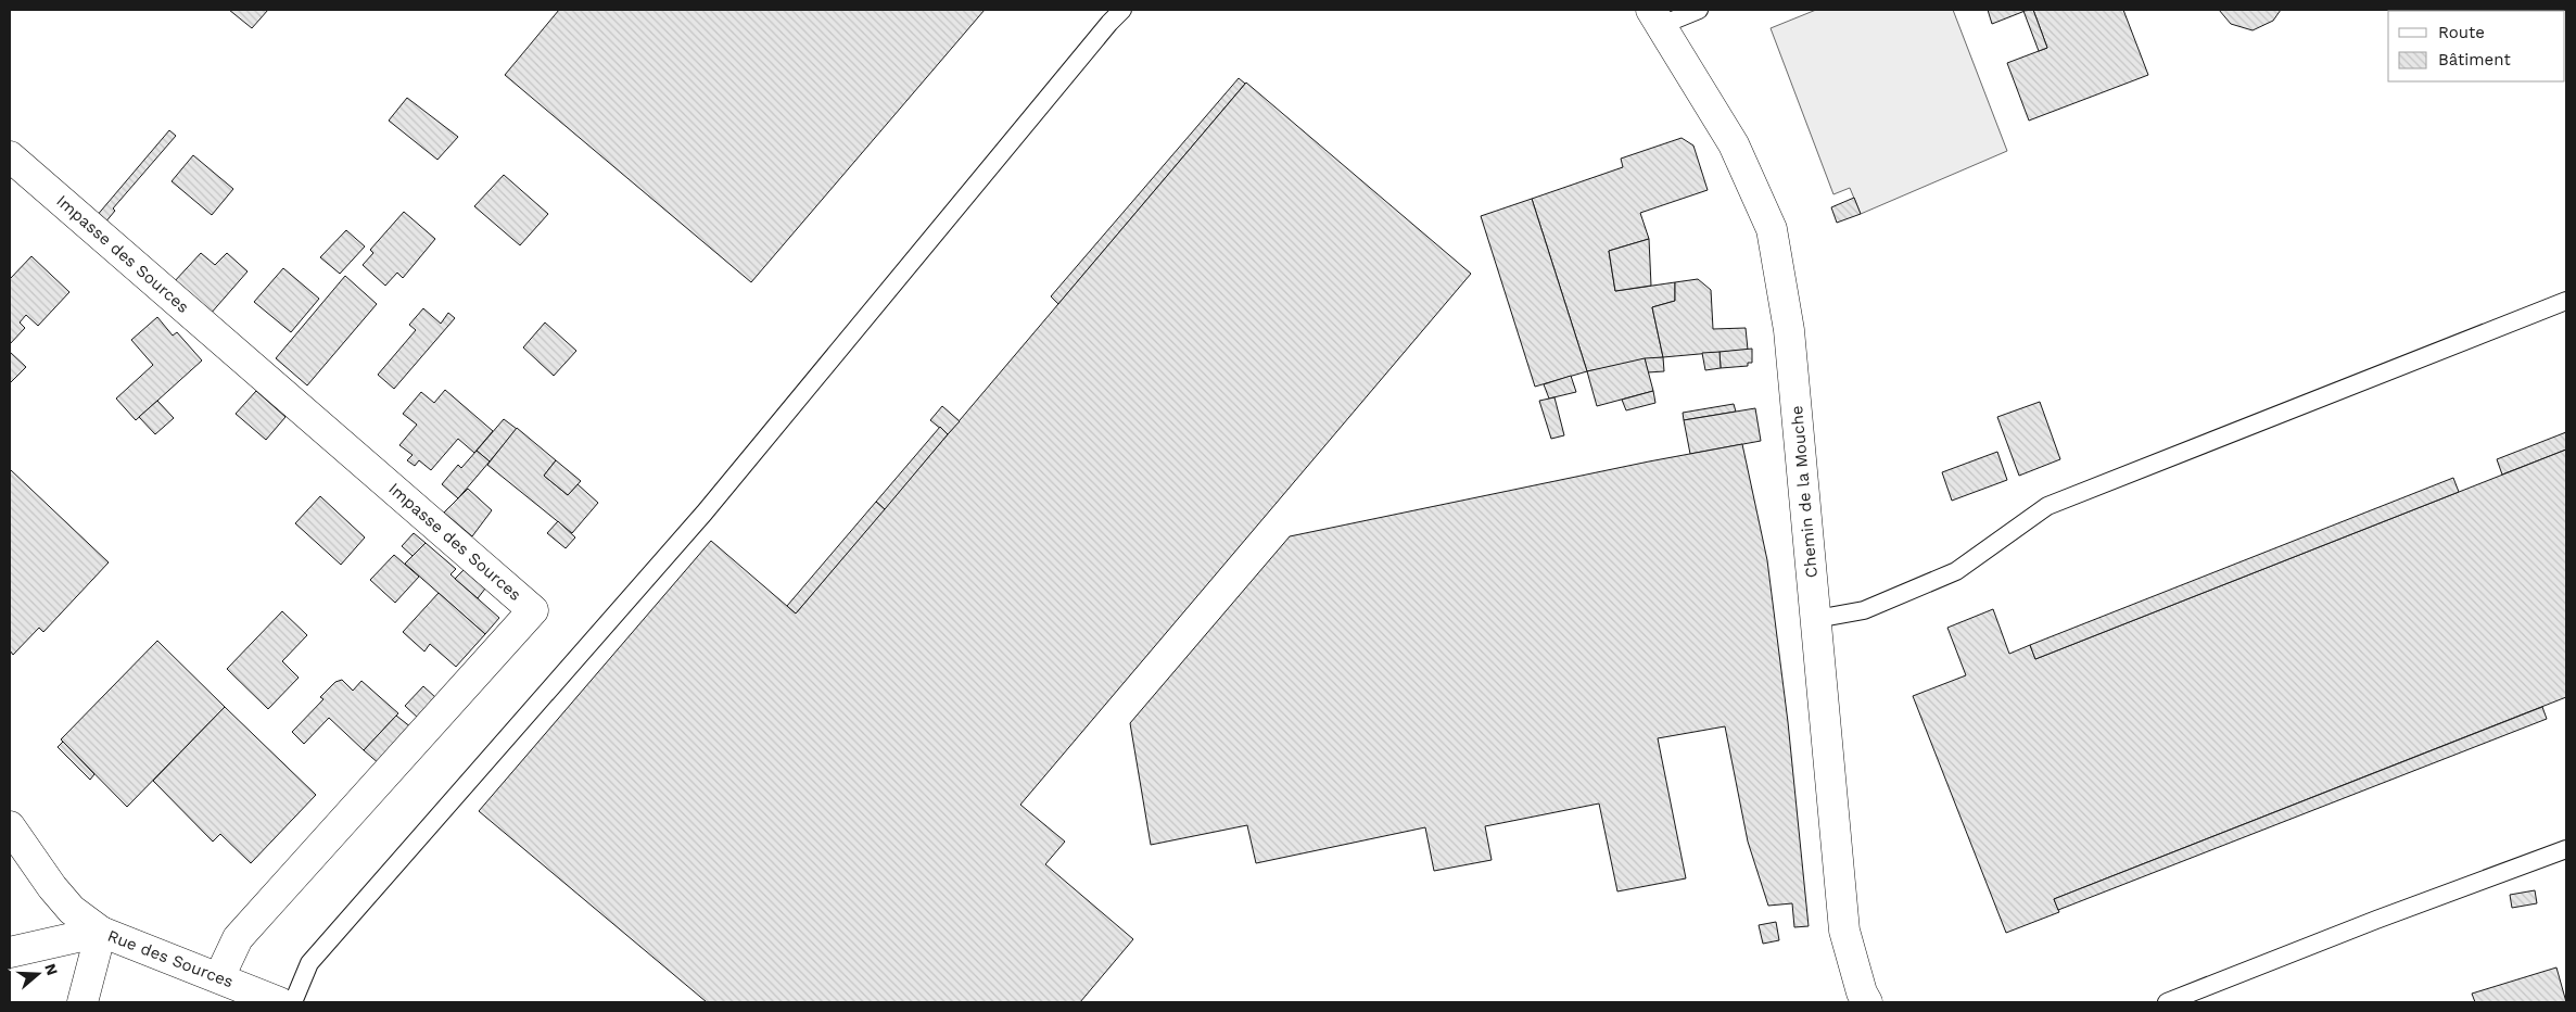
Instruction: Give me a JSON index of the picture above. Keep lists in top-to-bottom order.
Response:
{
  "streets": {
    "street": ["Impasse des Sources", "Chemin de la Mouche", "Rue des Sources"]
  },
  "crossings": [
    ["Impasse des Sources", "Rue des Sources"]
  ],
  "legend": ["Route", "Bâtiment"],
  "north": "right"
}
